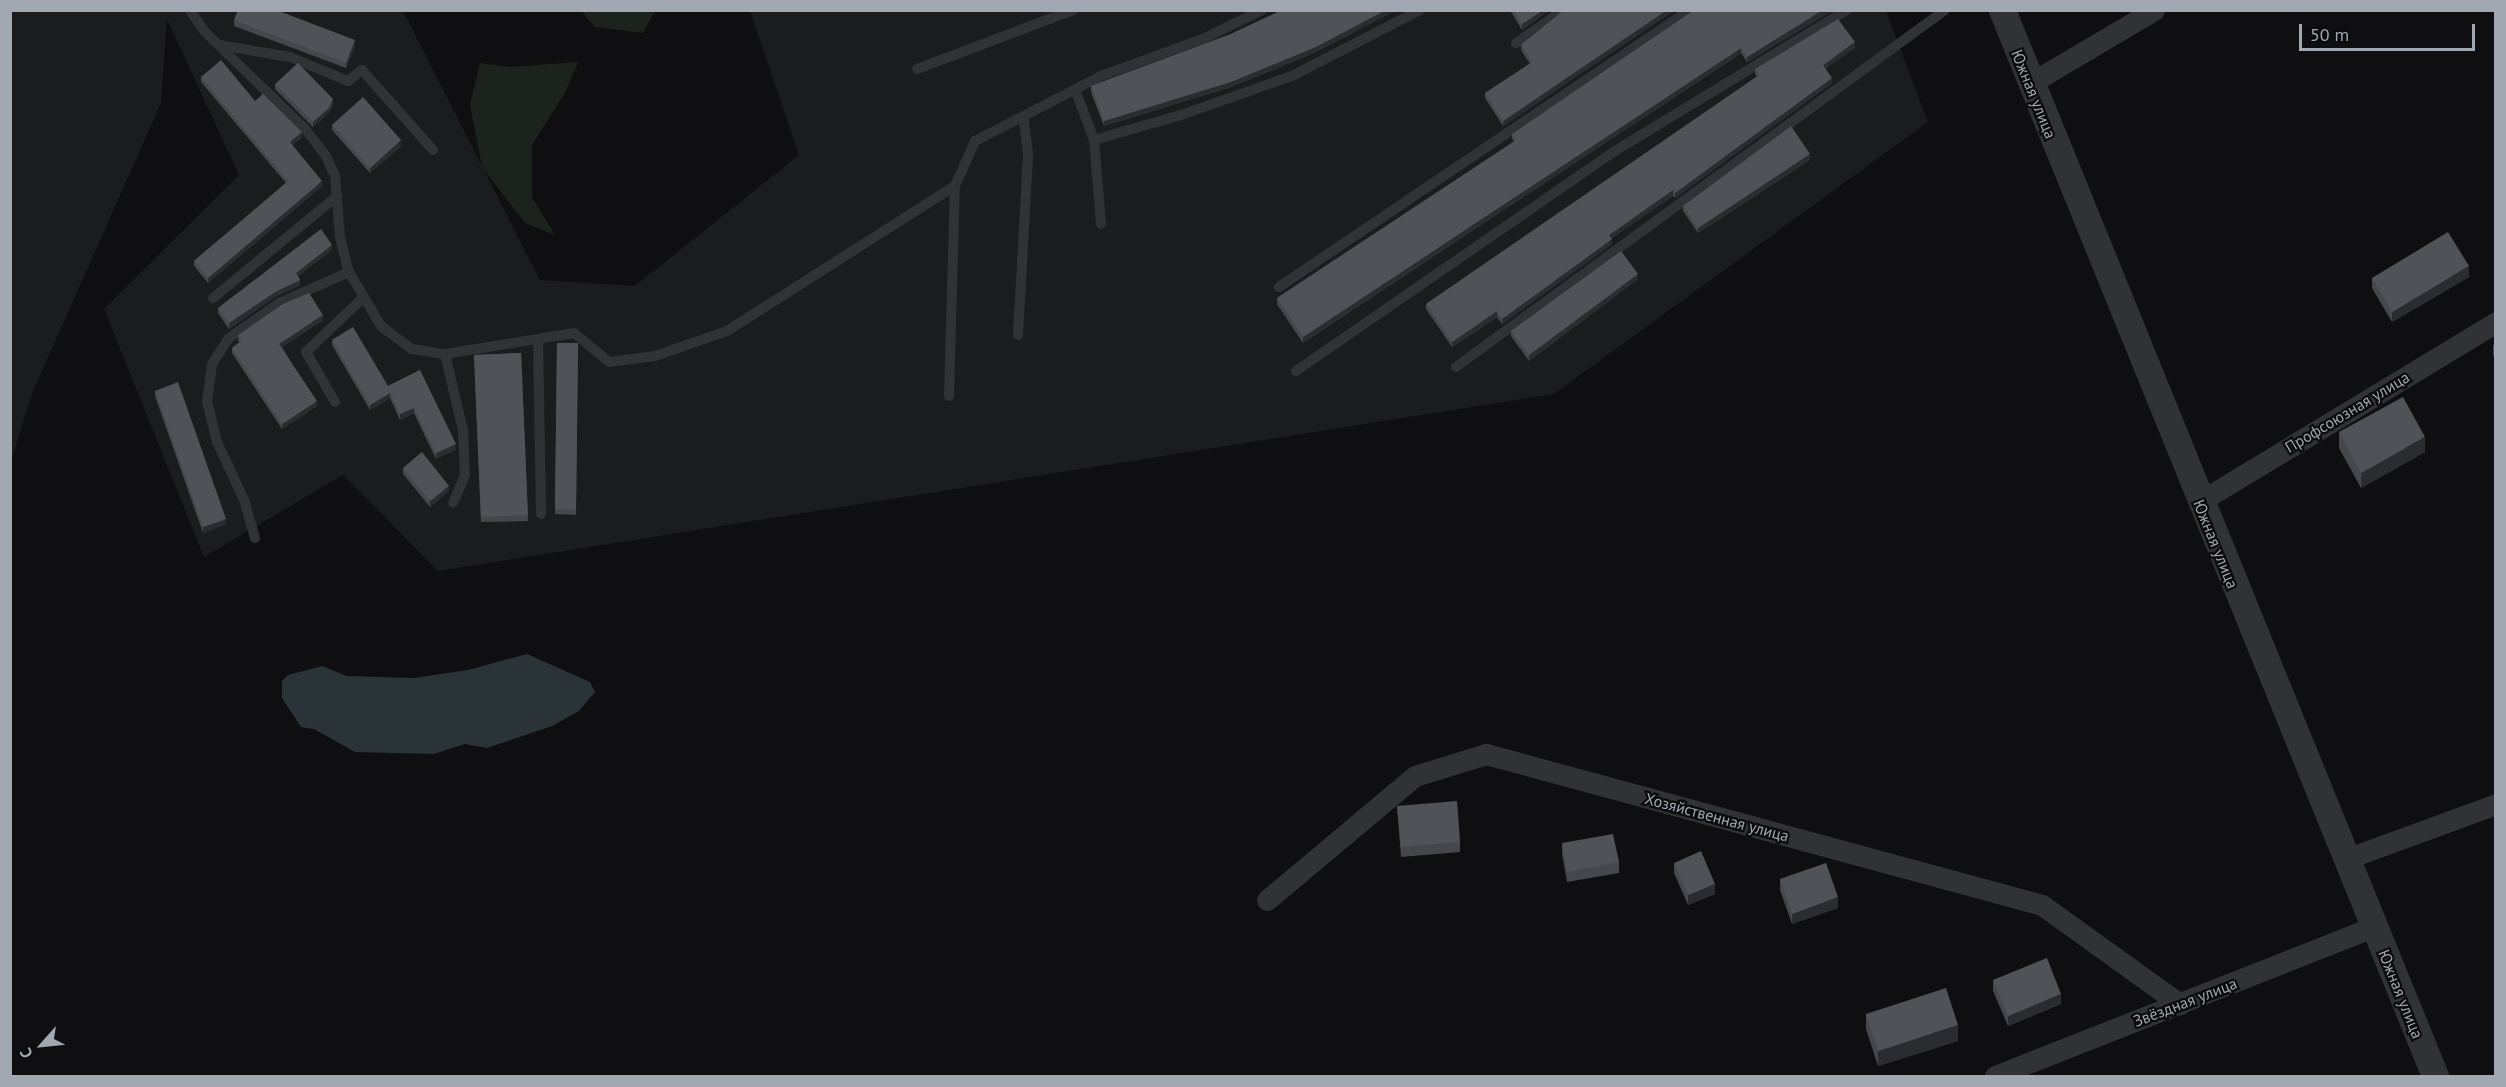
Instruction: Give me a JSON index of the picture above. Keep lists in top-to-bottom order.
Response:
{
  "streets": {
    "street": [
      "Южная улица",
      "Профсоюзная улица",
      "Хозяйственная улица",
      "Звёздная улица"
    ]
  },
  "crossings": [
    ["Южная улица", "Профсоюзная улица"],
    ["Южная улица", "Звёздная улица"],
    ["Хозяйственная улица", "Звёздная улица"]
  ],
  "scale_bar": "50 m",
  "north": "bottom left"
}
